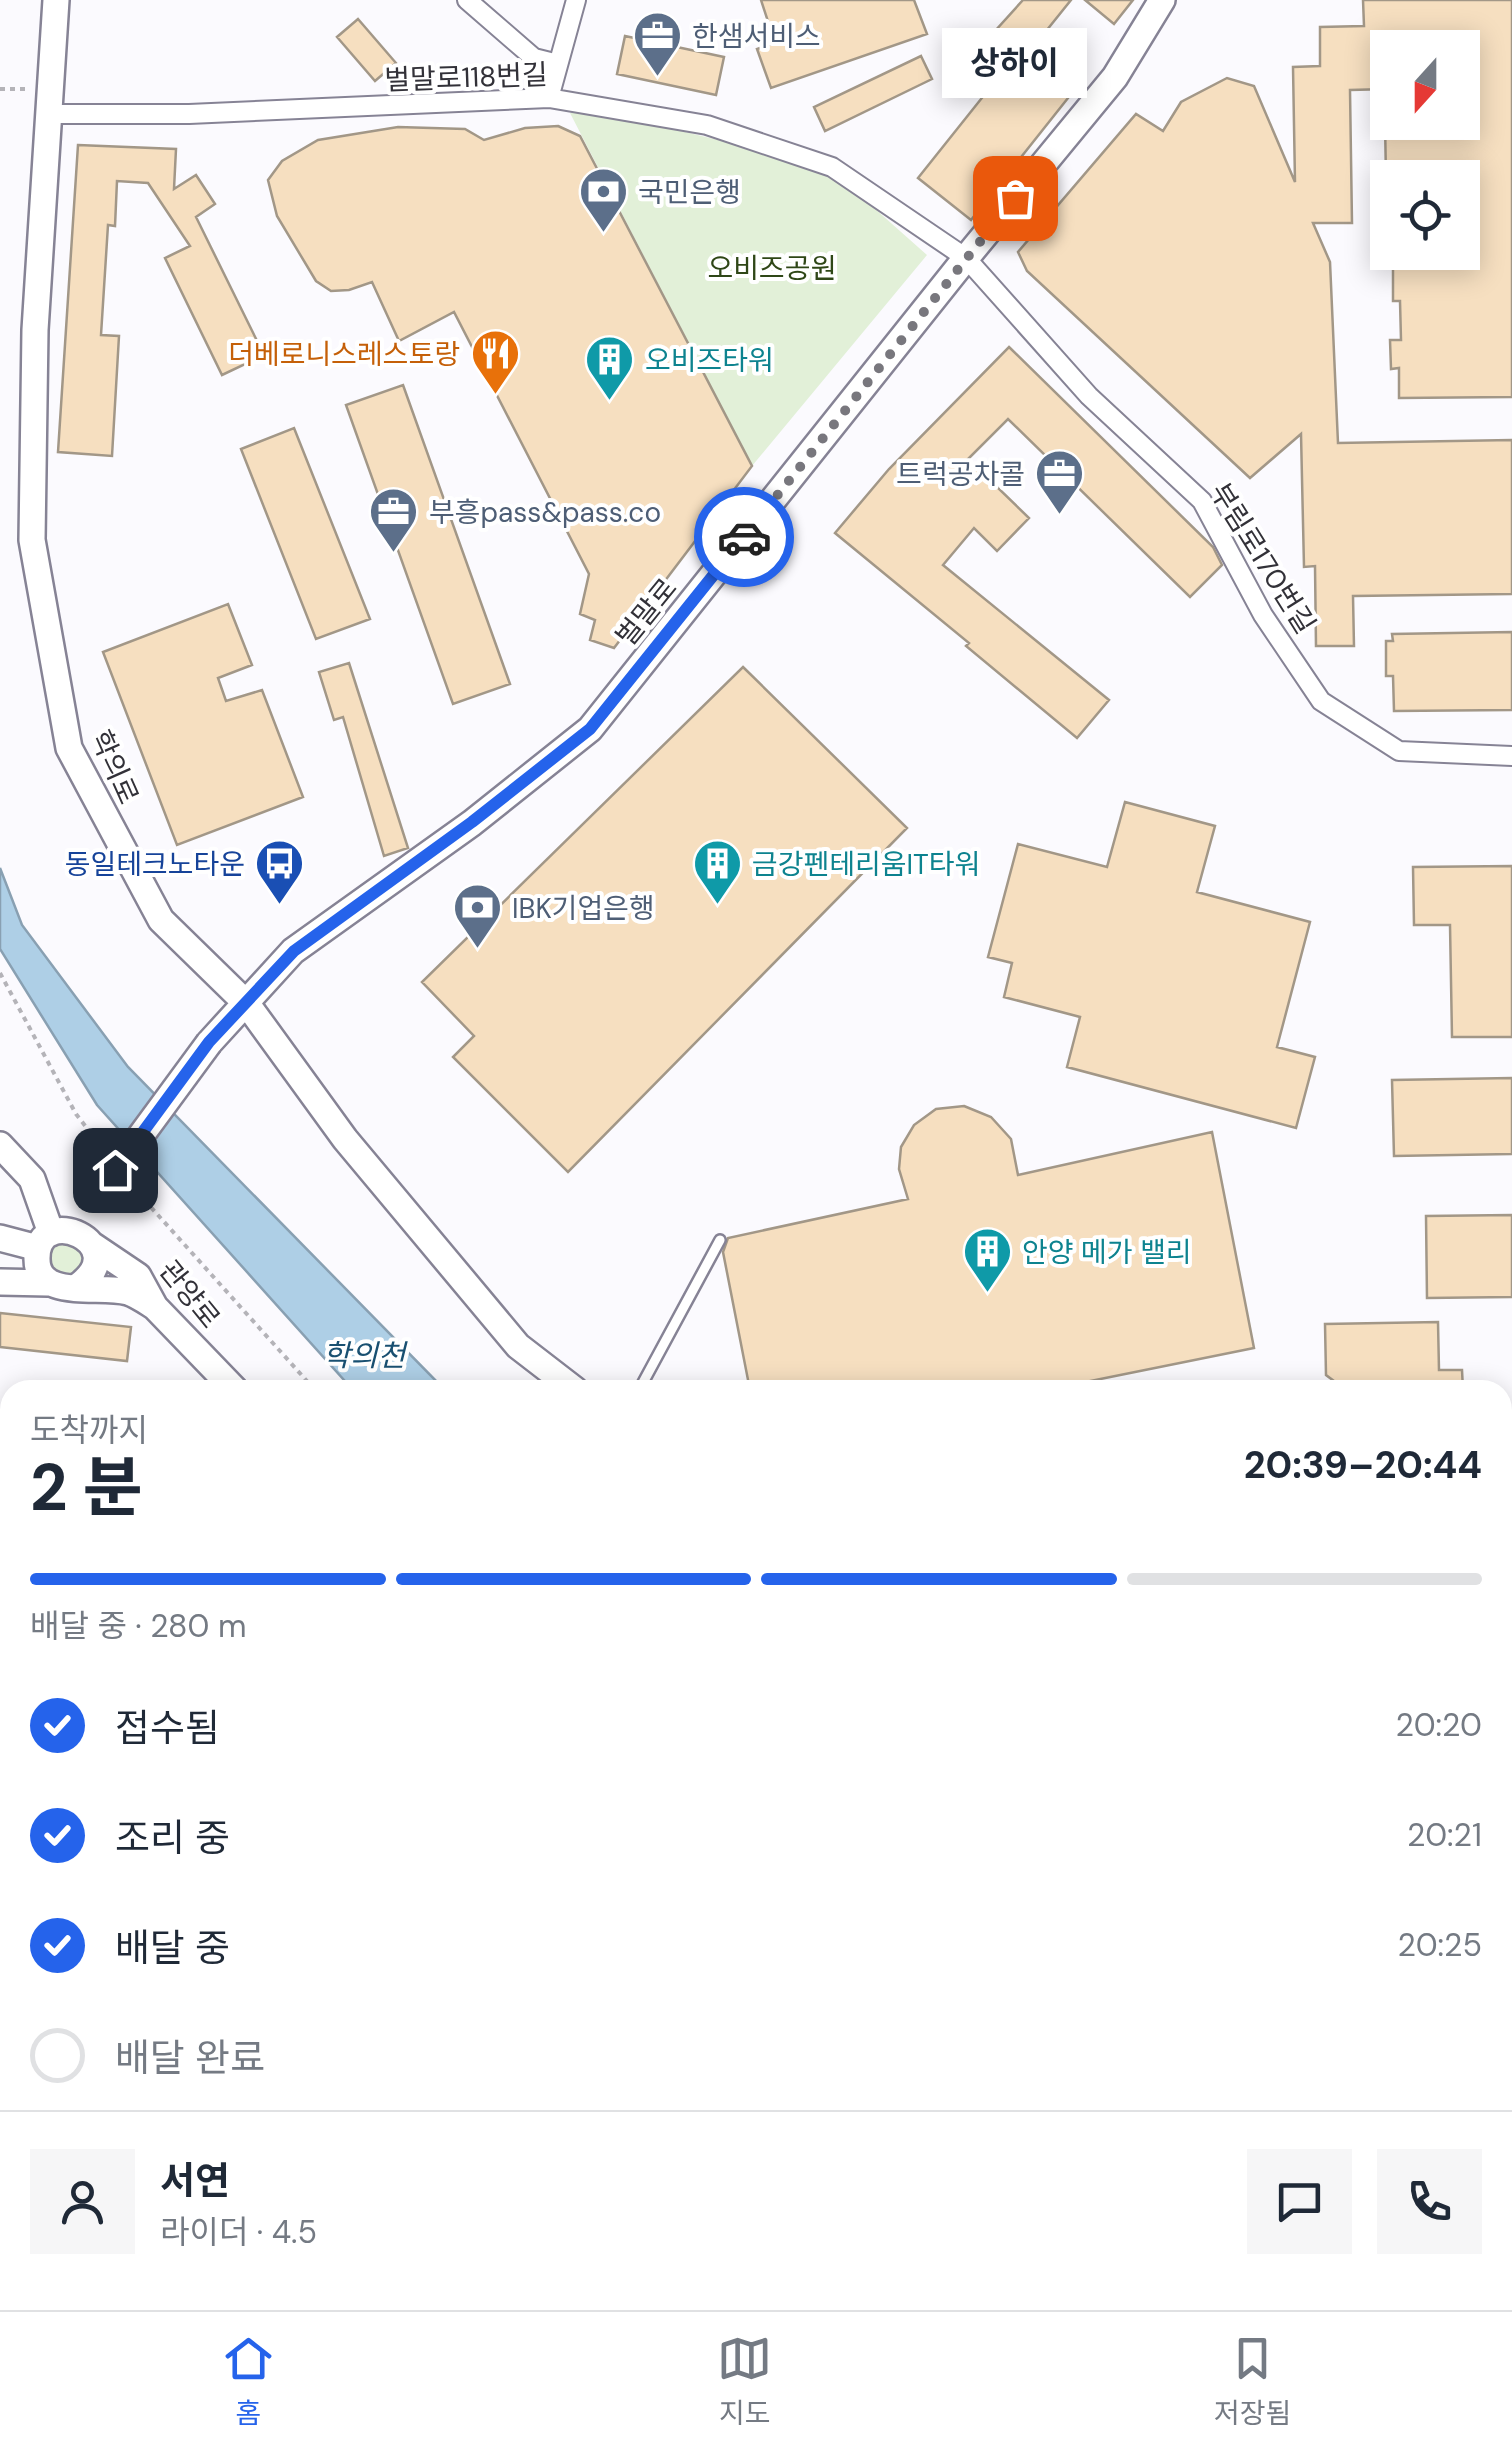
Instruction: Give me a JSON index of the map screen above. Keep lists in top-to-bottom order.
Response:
{
  "streets": {
    "street": [
      "벌말로118번길",
      "부림로170번길",
      "벌말로",
      "학의로",
      "관양로"
    ]
  },
  "crossings": [
    ["벌말로118번길", "부림로170번길"],
    ["벌말로118번길", "벌말로"],
    ["벌말로118번길", "학의로"],
    ["부림로170번길", "벌말로"],
    ["벌말로", "학의로"],
    ["벌말로", "관양로"]
  ],
  "water": ["학의천"],
  "parks": ["오비즈공원"],
  "places": {
    "office": ["한샘서비스", "트럭공차콜", "부흥pass&pass.co"],
    "other": ["상하이"],
    "bank": ["국민은행", "IBK기업은행"],
    "restaurant": ["더베로니스레스토랑"],
    "building": ["오비즈타워", "금강펜테리움IT타워", "안양 메가 밸리"],
    "bus stop": ["동일테크노타운"]
  },
  "north": "bottom",
  "page": {
    "bubble": "상하이",
    "heading": ["2 분", "도착까지", "20:39–20:44"],
    "panel": ["서연", "라이더 · 4.5"],
    "bar": "배달 중 · 280 m",
    "list": [
      ["접수됨", "20:20"],
      ["조리 중", "20:21"],
      ["배달 중", "20:25"],
      "배달 완료"
    ],
    "tabs": ["홈", "지도", "저장됨"]
  }
}
